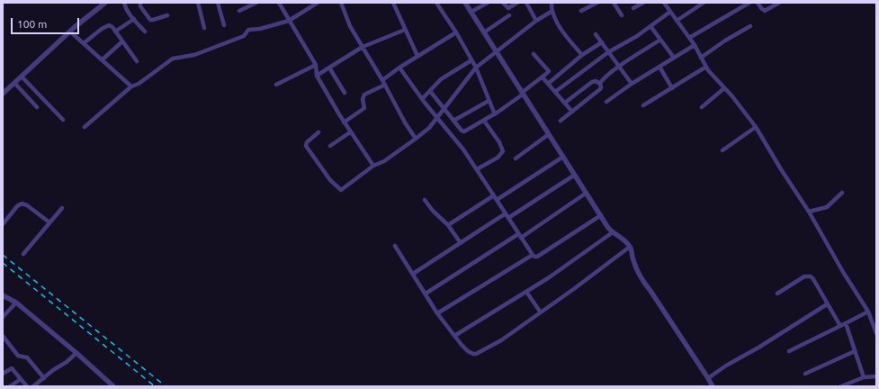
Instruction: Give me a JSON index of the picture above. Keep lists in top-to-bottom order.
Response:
{
  "scale_bar": "100 m"
}
